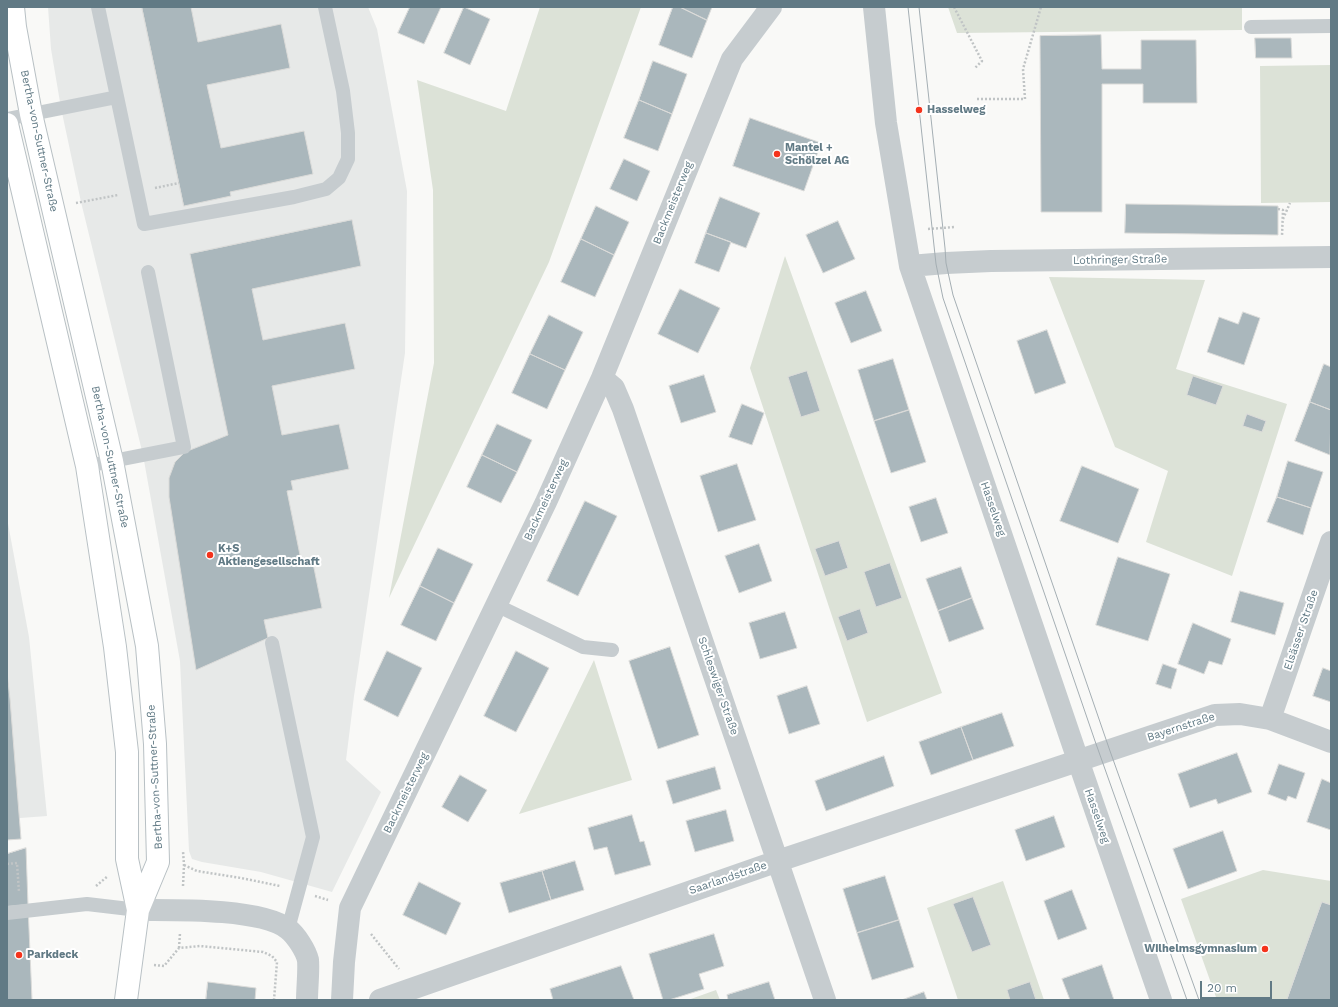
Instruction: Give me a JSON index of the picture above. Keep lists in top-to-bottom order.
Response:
{
  "streets": {
    "main road": ["Bertha-von-Suttner-Straße"],
    "street": [
      "Backmeisterweg",
      "Lothringer Straße",
      "Hasselweg",
      "Elsässer Straße",
      "Schleswiger Straße",
      "Bayernstraße",
      "Saarlandstraße"
    ]
  },
  "crossings": [
    ["Backmeisterweg", "Schleswiger Straße"],
    ["Lothringer Straße", "Hasselweg"],
    ["Hasselweg", "Bayernstraße"],
    ["Hasselweg", "Saarlandstraße"],
    ["Elsässer Straße", "Bayernstraße"],
    ["Schleswiger Straße", "Saarlandstraße"],
    ["Bayernstraße", "Saarlandstraße"]
  ],
  "places": [
    "Hasselweg",
    "Mantel + Schölzel AG",
    "K+S Aktiengesellschaft",
    "Wilhelmsgymnasium",
    "Parkdeck"
  ],
  "scale_bar": "20 m"
}
